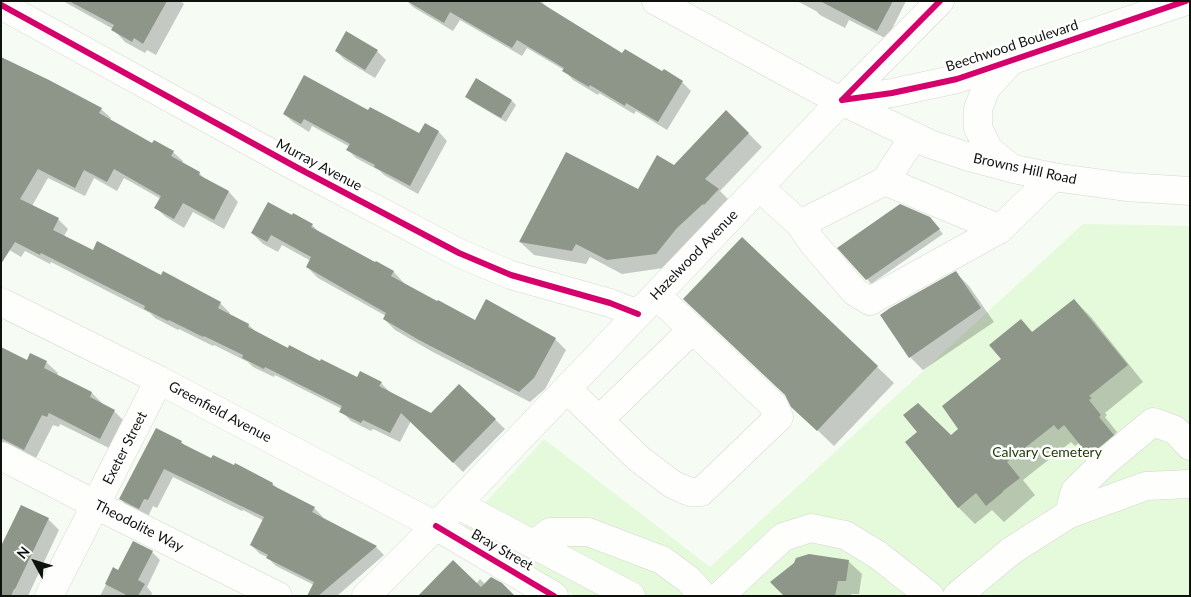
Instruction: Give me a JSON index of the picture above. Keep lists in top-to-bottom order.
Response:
{
  "streets": {
    "main road": [
      "Beechwood Boulevard",
      "Murray Avenue",
      "Browns Hill Road",
      "Hazelwood Avenue",
      "Greenfield Avenue",
      "Exeter Street",
      "Theodolite Way",
      "Bray Street"
    ]
  },
  "crossings": [
    ["Beechwood Boulevard", "Browns Hill Road"],
    ["Beechwood Boulevard", "Hazelwood Avenue"],
    ["Murray Avenue", "Hazelwood Avenue"],
    ["Browns Hill Road", "Hazelwood Avenue"],
    ["Hazelwood Avenue", "Greenfield Avenue"],
    ["Hazelwood Avenue", "Bray Street"],
    ["Greenfield Avenue", "Exeter Street"],
    ["Greenfield Avenue", "Bray Street"],
    ["Exeter Street", "Theodolite Way"]
  ],
  "parks": ["Calvary Cemetery"],
  "north": "top left"
}
